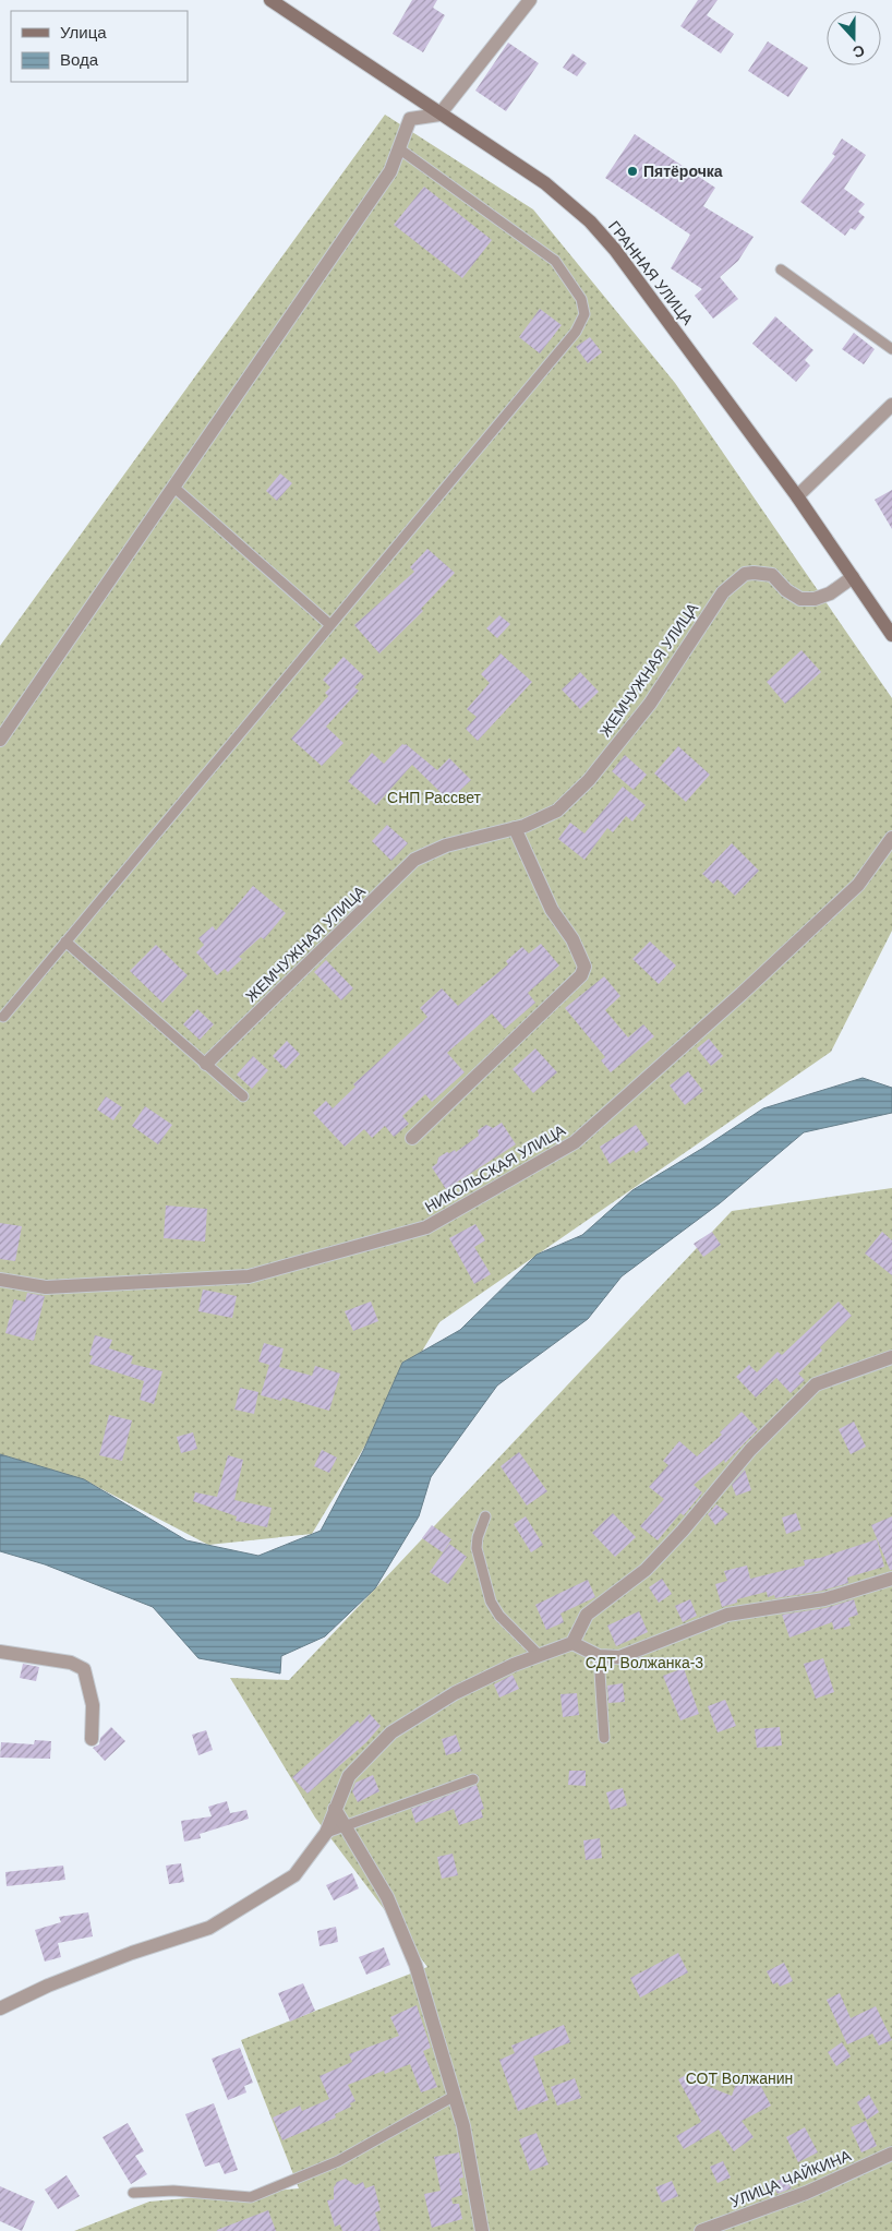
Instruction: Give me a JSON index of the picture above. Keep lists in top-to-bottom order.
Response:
{
  "streets": {
    "street": [
      "ГРАННАЯ УЛИЦА",
      "ЖЕМЧУЖНАЯ УЛИЦА",
      "НИКОЛЬСКАЯ УЛИЦА",
      "УЛИЦА ЧАЙКИНА"
    ]
  },
  "crossings": [
    ["ГРАННАЯ УЛИЦА", "ЖЕМЧУЖНАЯ УЛИЦА"]
  ],
  "parks": ["СНП Рассвет", "СДТ Волжанка-3", "СОТ Волжанин"],
  "places": ["Пятёрочка"],
  "legend": ["Улица", "Вода"],
  "north": "bottom"
}
